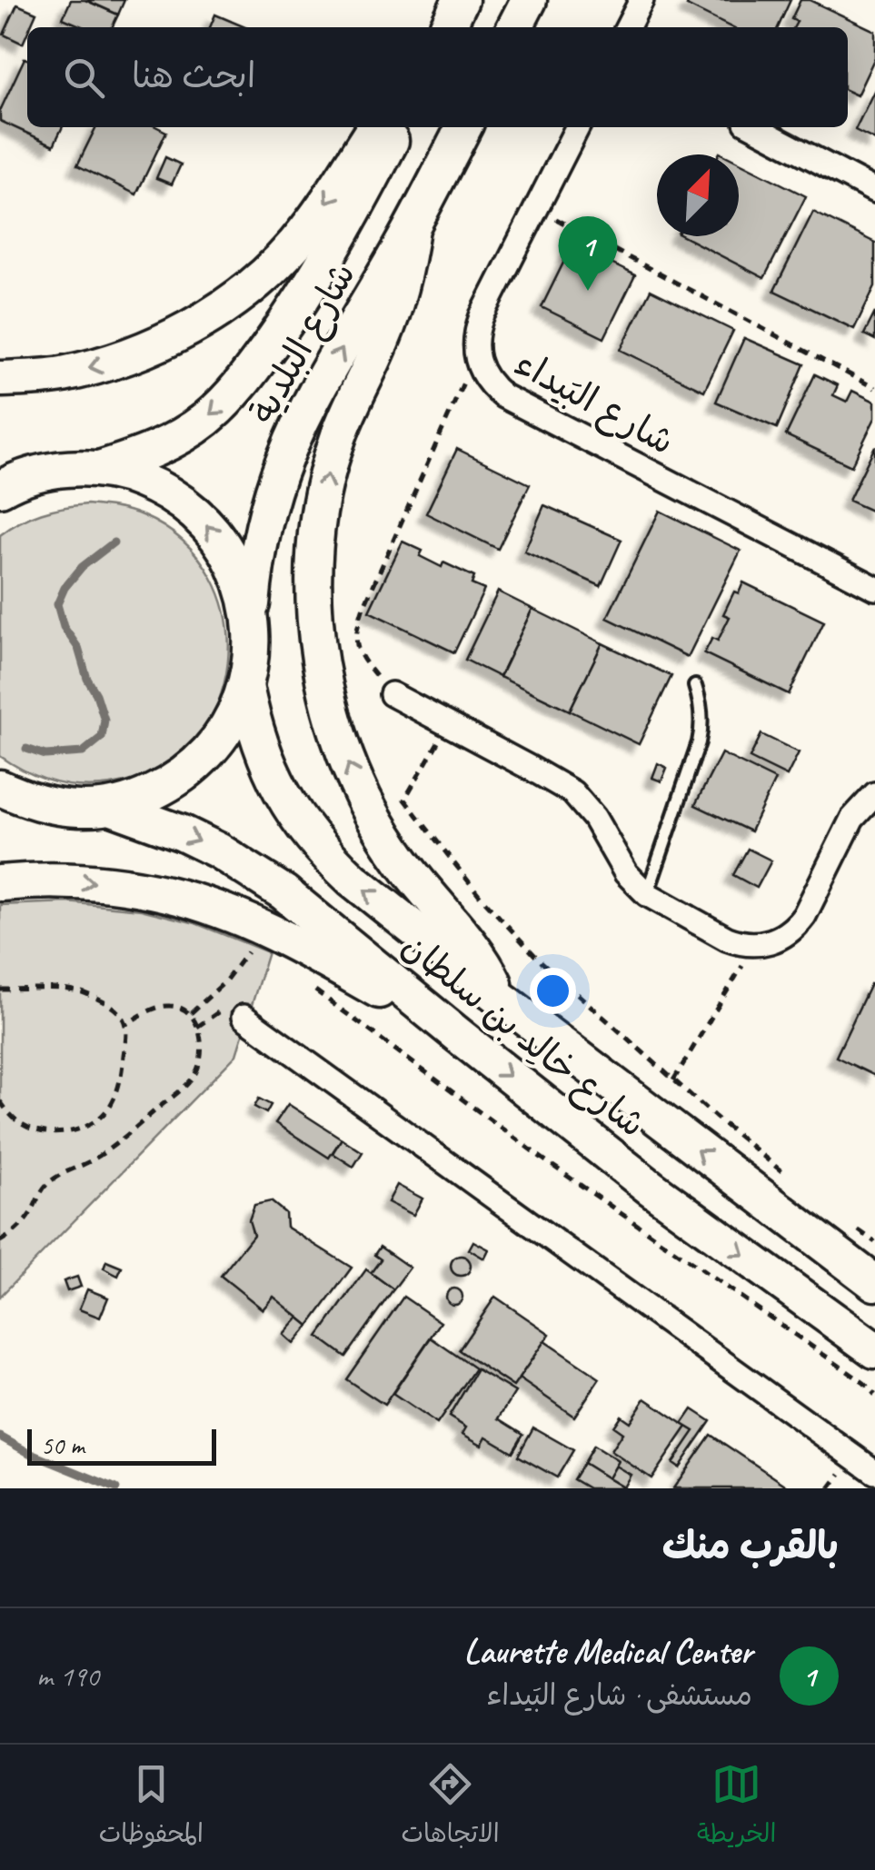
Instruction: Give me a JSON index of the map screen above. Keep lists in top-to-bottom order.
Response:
{
  "streets": {
    "main road": ["شارع البلدية", "شارع خالِد بن سلطان"],
    "street": ["شارع البَيداء"]
  },
  "scale_bar": "50 m",
  "north": "top right",
  "page": {
    "search": "ابحث هنا",
    "pins": "1",
    "scale": "50 m",
    "heading": "بالقرب منك",
    "list": [
      {
        "mark": "1",
        "name": "Laurette Medical Center",
        "note": "مستشفى · شارع البَيداء",
        "value": "190 m"
      }
    ],
    "nav": ["الخريطة", "الاتجاهات", "المحفوظات"]
  }
}
